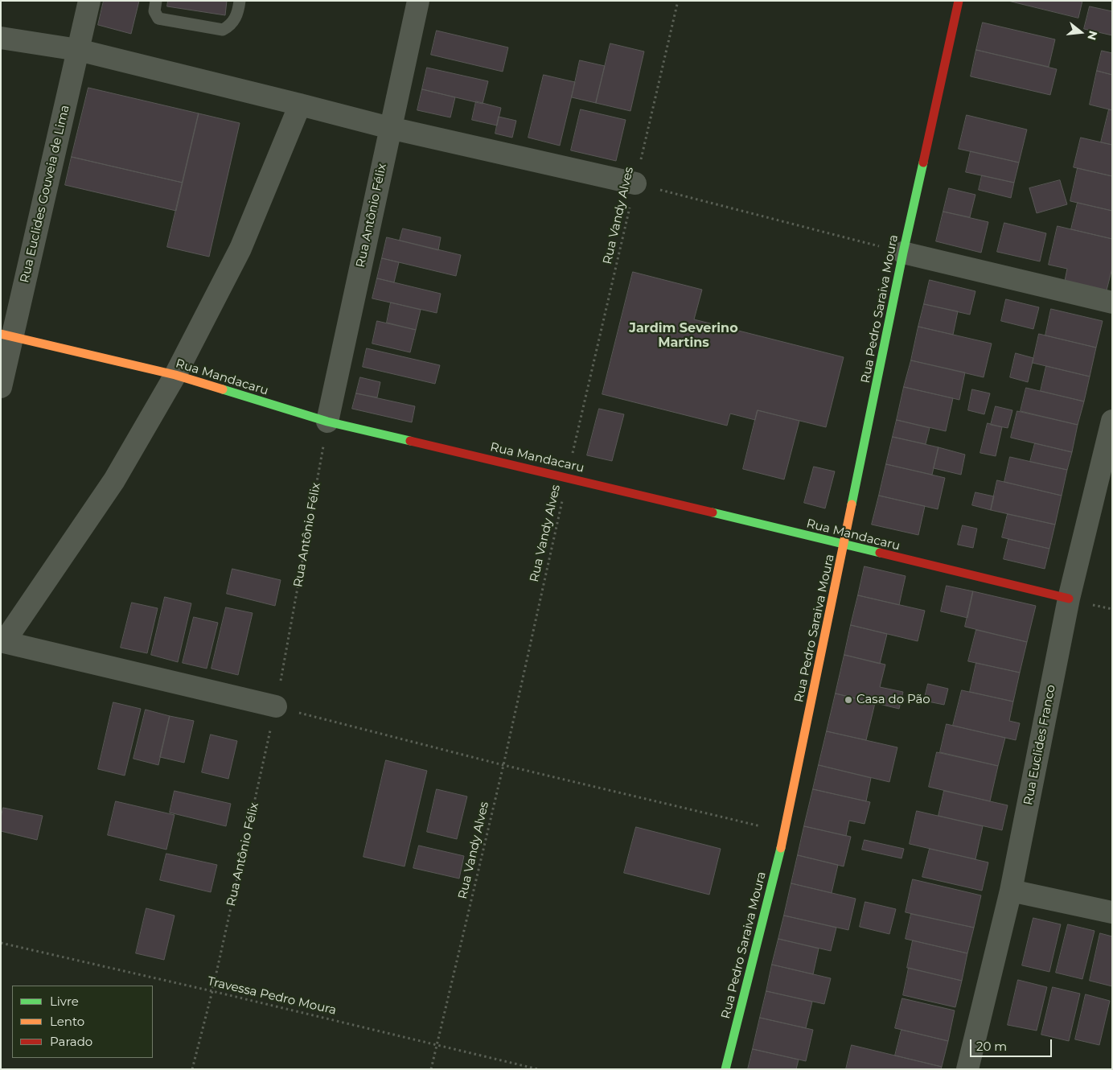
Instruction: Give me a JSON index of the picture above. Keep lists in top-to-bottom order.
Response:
{
  "streets": {
    "street": [
      "Rua Euclides Gouveia de Lima",
      "Rua Antônio Félix",
      "Rua Pedro Saraiva Moura",
      "Rua Mandacaru",
      "Rua Euclides Franco"
    ],
    "path": ["Rua Vandy Alves", "Travessa Pedro Moura"]
  },
  "crossings": [
    ["Rua Euclides Gouveia de Lima", "Rua Mandacaru"],
    ["Rua Antônio Félix", "Rua Mandacaru"],
    ["Rua Antônio Félix", "Travessa Pedro Moura"],
    ["Rua Vandy Alves", "Rua Mandacaru"],
    ["Rua Vandy Alves", "Travessa Pedro Moura"],
    ["Rua Pedro Saraiva Moura", "Rua Mandacaru"],
    ["Rua Mandacaru", "Rua Euclides Franco"]
  ],
  "districts": ["Jardim Severino Martins"],
  "places": ["Casa do Pão"],
  "legend": ["Livre", "Lento", "Parado"],
  "scale_bar": "20 m",
  "north": "right"
}
